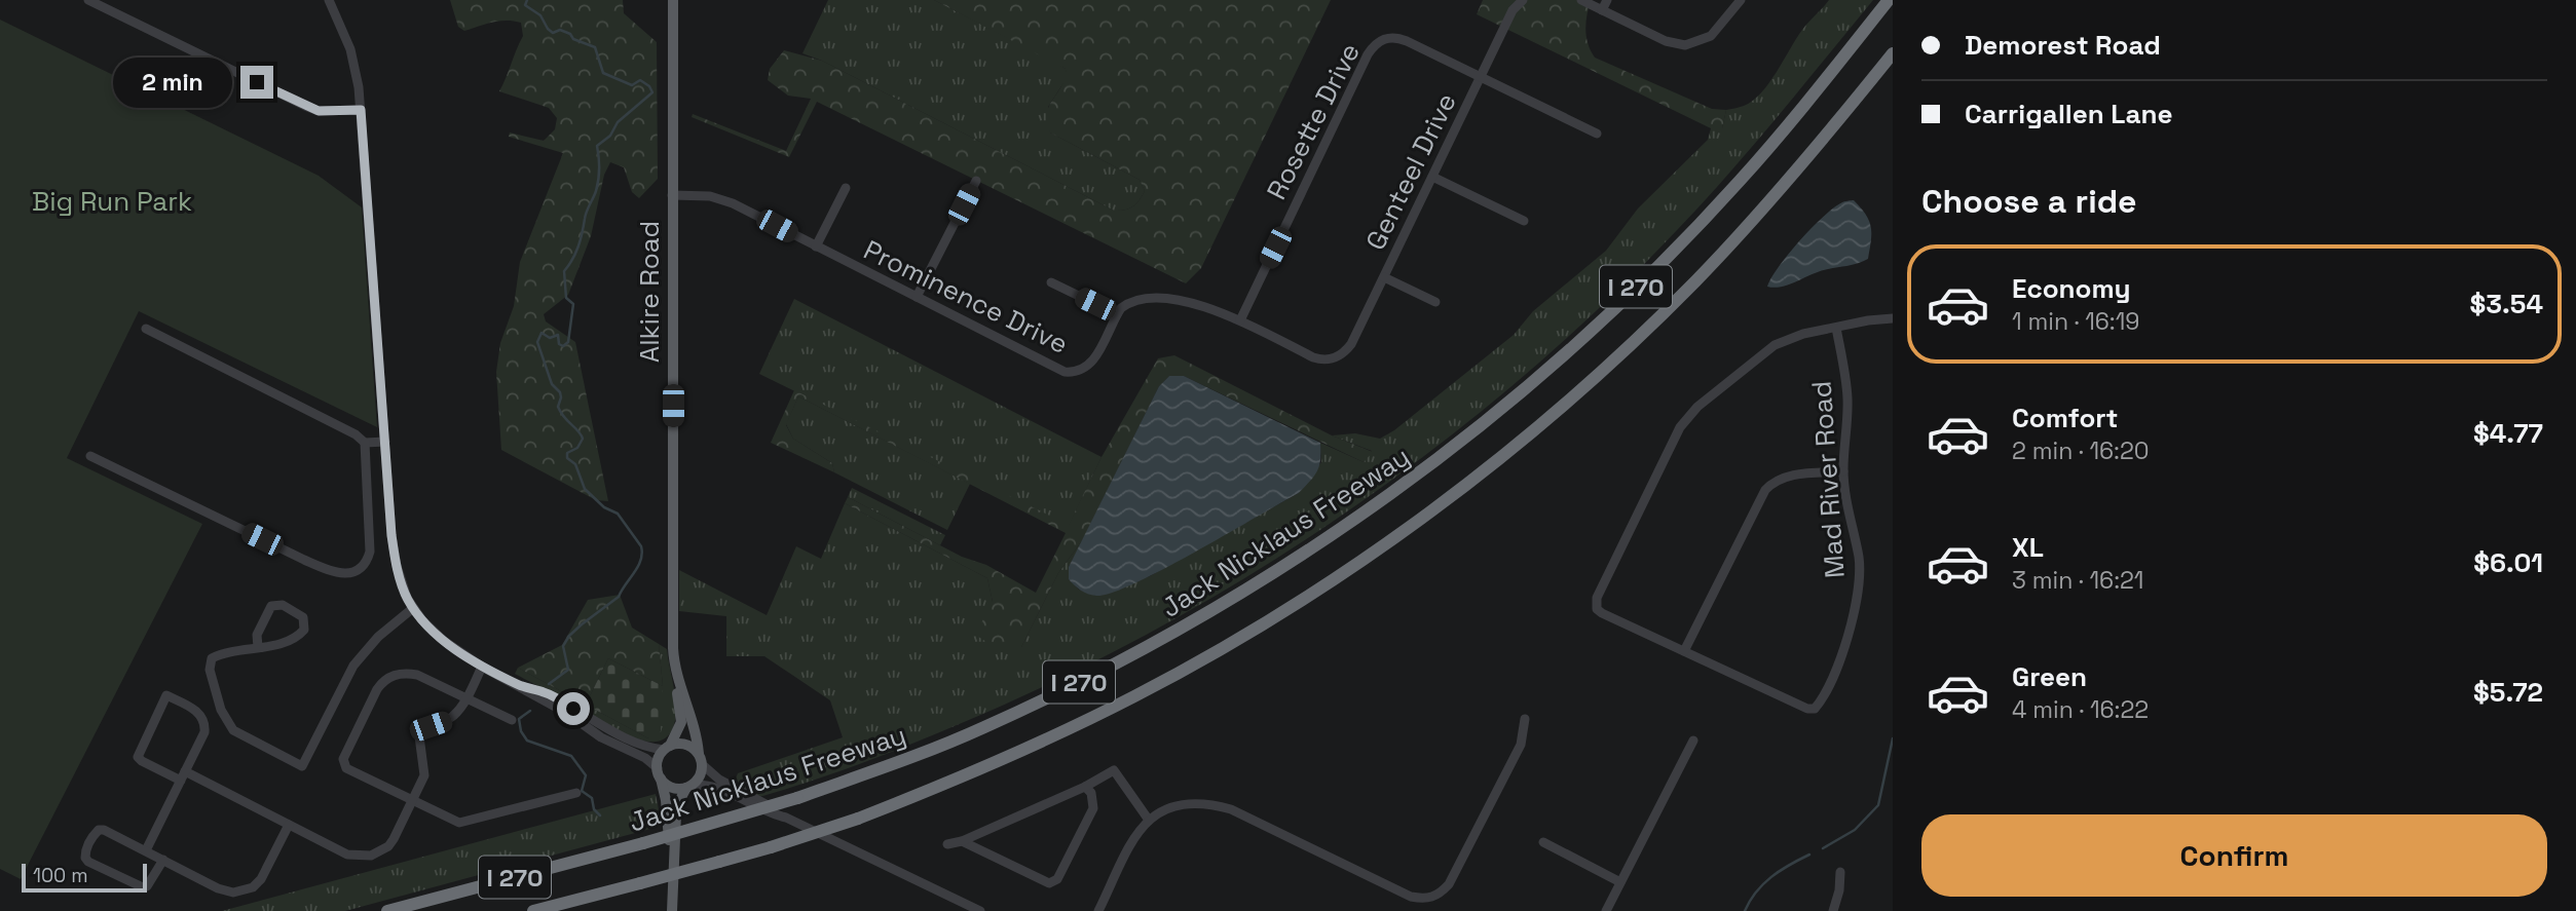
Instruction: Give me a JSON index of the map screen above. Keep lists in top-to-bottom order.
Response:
{
  "streets": {
    "highway": ["I 270", "Jack Nicklaus Freeway"],
    "main road": ["Alkire Road"],
    "street": [
      "Rosette Drive",
      "Genteel Drive",
      "Prominence Drive",
      "Mad River Road"
    ]
  },
  "crossings": [
    ["Rosette Drive", "Genteel Drive"],
    ["Alkire Road", "Prominence Drive"]
  ],
  "parks": ["Big Run Park"],
  "scale_bar": "100 m",
  "page": {
    "banner": ["Demorest Road", "Carrigallen Lane"],
    "bubble": "2 min",
    "heading": "Choose a ride",
    "list": [
      {
        "name": "Economy",
        "note": "1 min · 16:19",
        "value": "$3.54"
      },
      {
        "name": "Comfort",
        "note": "2 min · 16:20",
        "value": "$4.77"
      },
      {
        "name": "XL",
        "note": "3 min · 16:21",
        "value": "$6.01"
      },
      {
        "name": "Green",
        "note": "4 min · 16:22",
        "value": "$5.72"
      }
    ],
    "buttons": "Confirm",
    "scale": "100 m"
  }
}
